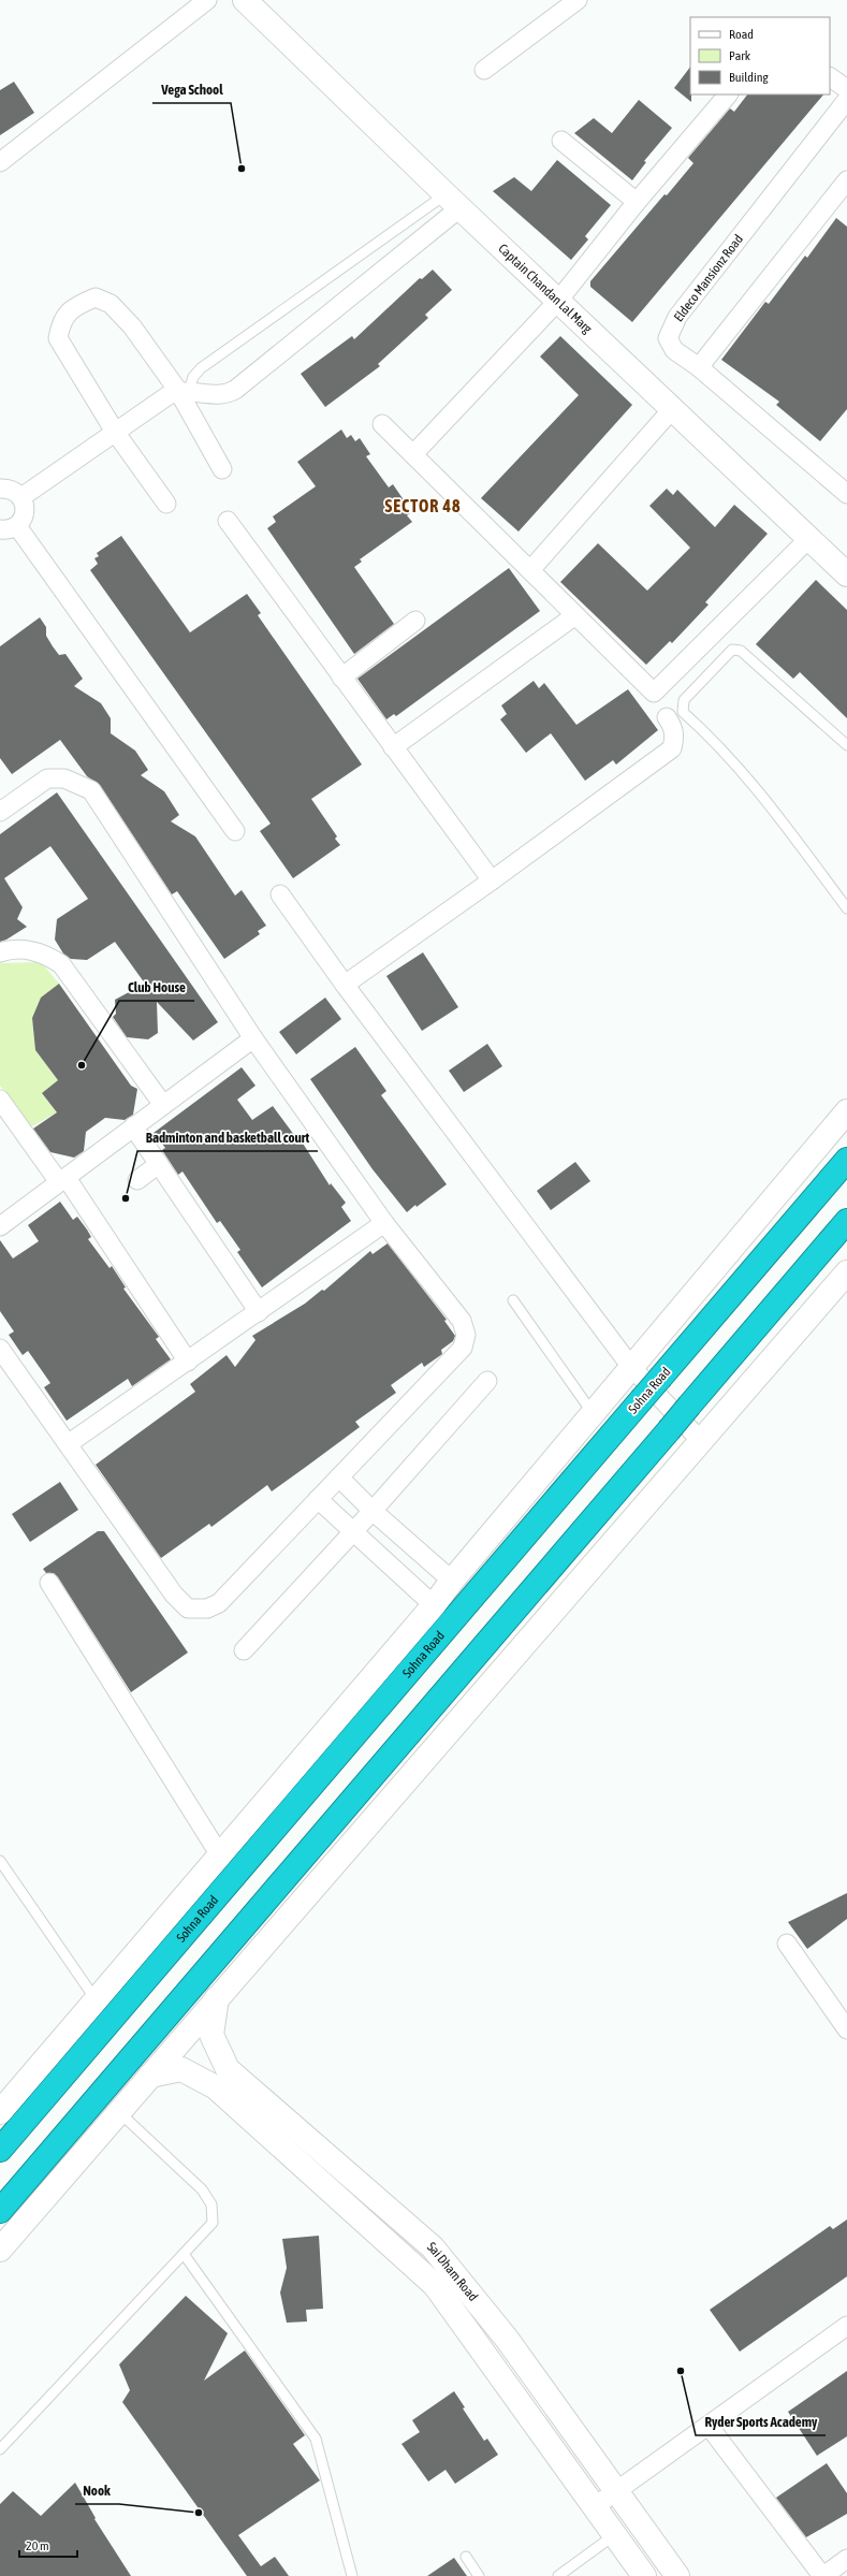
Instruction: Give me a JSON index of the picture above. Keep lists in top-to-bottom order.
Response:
{
  "streets": {
    "highway": ["Sohna Road"],
    "main road": ["Captain Chandan Lal Marg", "Sai Dham Road"],
    "street": ["Eldeco Mansionz Road"]
  },
  "districts": ["SECTOR 48"],
  "places": [
    "Vega School",
    "Club House",
    "Badminton and basketball court",
    "Ryder Sports Academy",
    "Nook"
  ],
  "legend": ["Road", "Park", "Building"],
  "scale_bar": "20 m"
}
